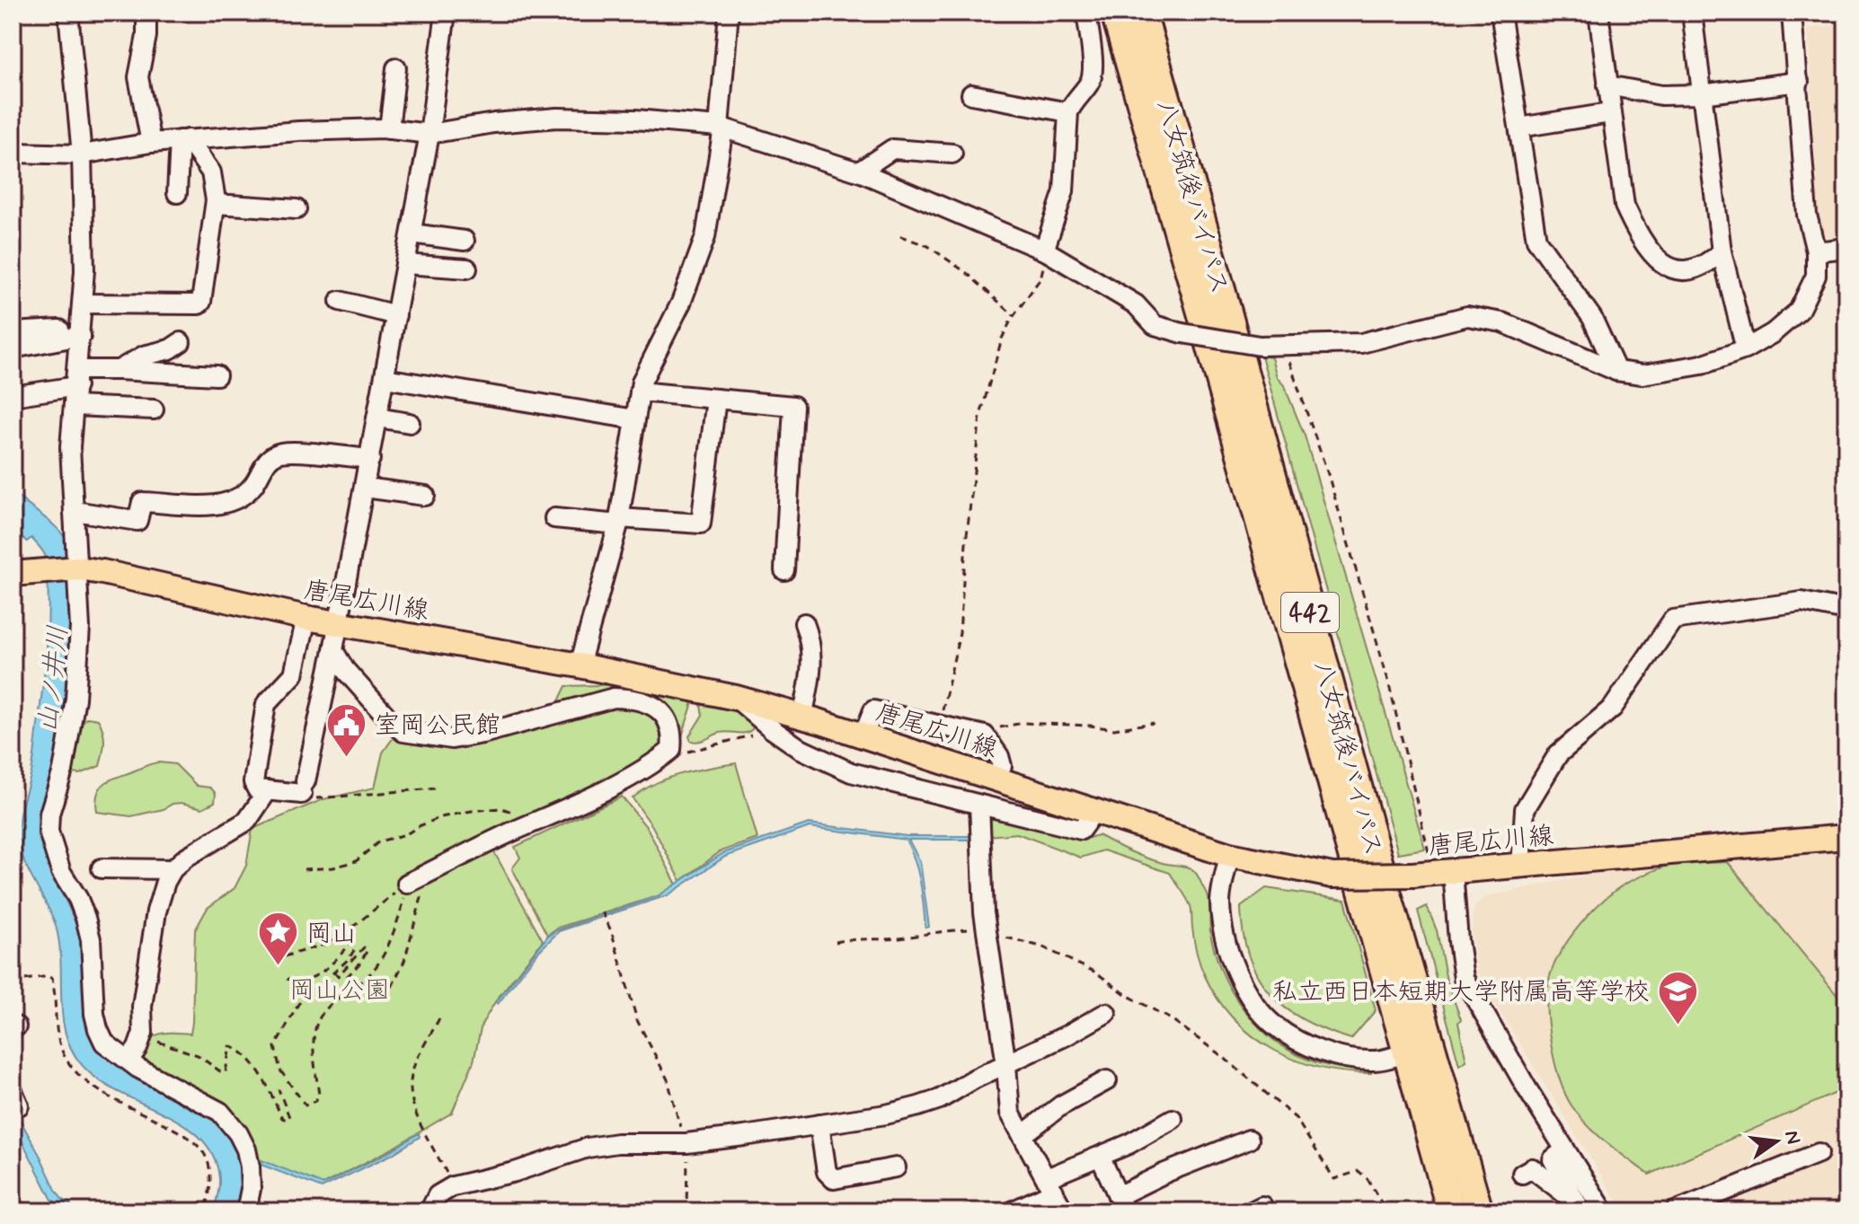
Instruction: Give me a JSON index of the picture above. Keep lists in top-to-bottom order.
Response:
{
  "streets": {
    "highway": ["八女筑後バイパス", "442"],
    "main road": ["唐尾広川線"]
  },
  "water": ["山ノ井川"],
  "parks": ["岡山公園"],
  "places": {
    "public building": ["室岡公民館"],
    "place": ["岡山"],
    "school or university": ["私立西日本短期大学附属高等学校"]
  },
  "north": "right"
}
